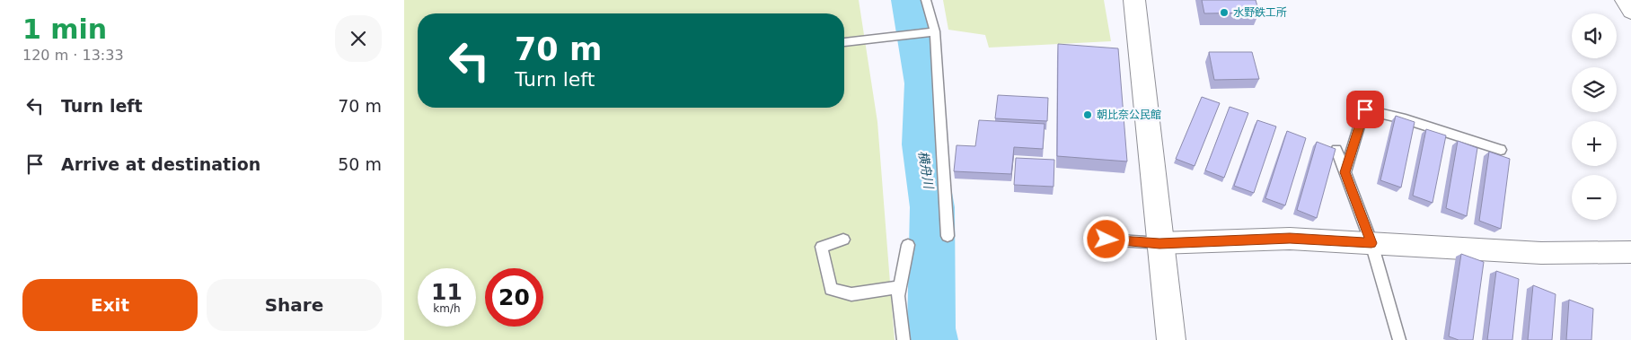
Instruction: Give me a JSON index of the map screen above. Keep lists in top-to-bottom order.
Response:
{
  "water": ["横舟川"],
  "places": ["水野鉄工所", "朝比奈公民館"],
  "page": {
    "heading": ["1 min", "120 m · 13:33"],
    "map_buttons": ["+", "−"],
    "turn": ["70 m", "Turn left"],
    "list": [
      {
        "name": "Turn left",
        "value": "70 m"
      },
      {
        "name": "Arrive at destination",
        "value": "50 m"
      }
    ],
    "speed": "11 km/h",
    "limit": "20",
    "buttons": ["Exit", "Share"]
  }
}
